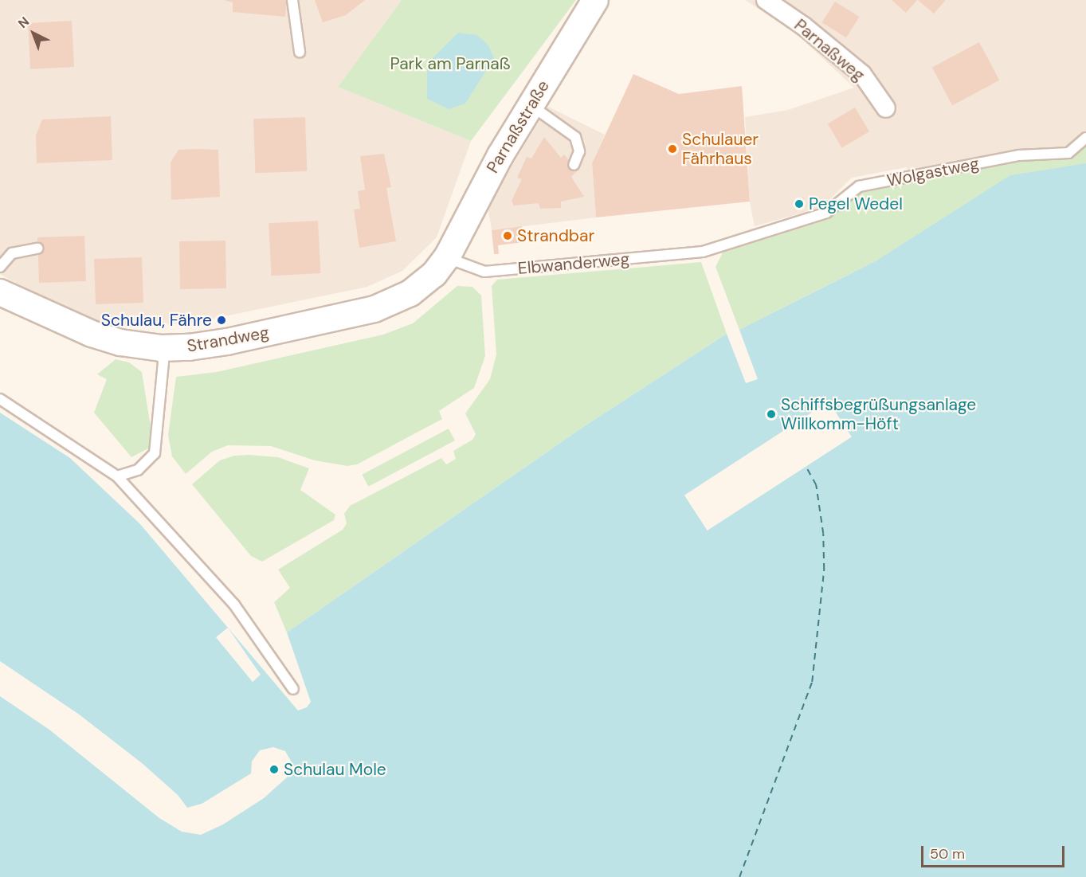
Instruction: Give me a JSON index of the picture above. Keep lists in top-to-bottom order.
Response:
{
  "streets": {
    "street": ["Parnaßweg", "Parnaßstraße", "Strandweg"],
    "lane": ["Wolgastweg", "Elbwanderweg"]
  },
  "crossings": [
    ["Parnaßstraße", "Elbwanderweg"],
    ["Parnaßstraße", "Strandweg"],
    ["Wolgastweg", "Elbwanderweg"],
    ["Elbwanderweg", "Strandweg"]
  ],
  "parks": ["Park am Parnaß"],
  "places": [
    "Schulauer Fährhaus",
    "Pegel Wedel",
    "Strandbar",
    "Schulau, Fähre",
    "Schiffsbegrüßungsanlage Willkomm-Höft",
    "Schulau Mole"
  ],
  "scale_bar": "50 m",
  "north": "top left"
}
